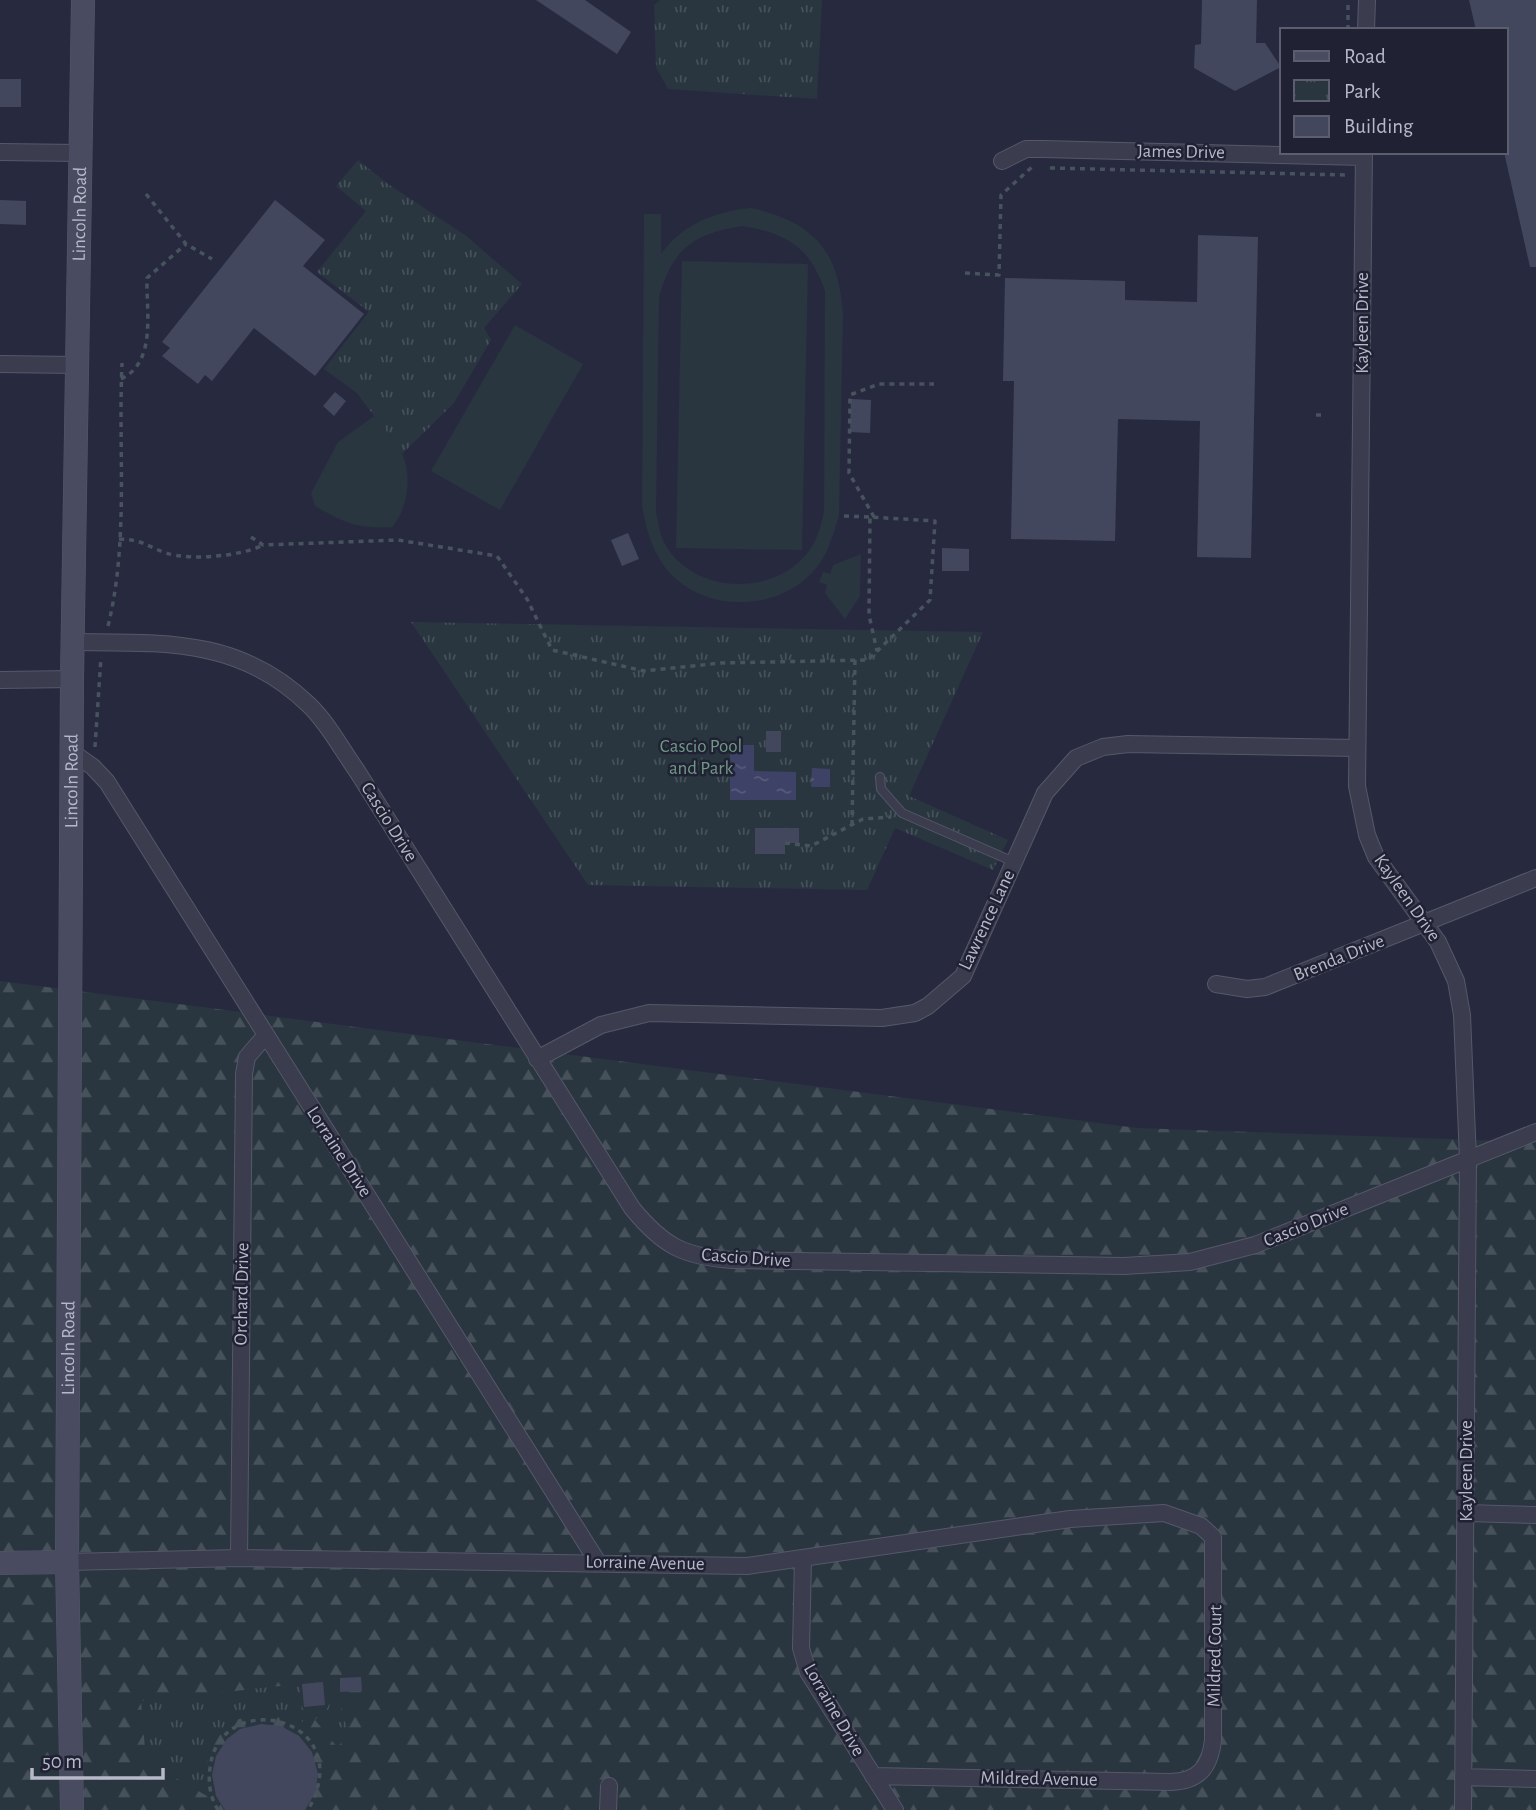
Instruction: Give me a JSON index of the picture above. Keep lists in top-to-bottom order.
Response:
{
  "streets": {
    "main road": ["Lincoln Road"],
    "street": [
      "James Drive",
      "Kayleen Drive",
      "Cascio Drive",
      "Lawrence Lane",
      "Brenda Drive",
      "Lorraine Drive",
      "Orchard Drive",
      "Lorraine Avenue",
      "Mildred Court",
      "Mildred Avenue"
    ]
  },
  "crossings": [
    ["James Drive", "Kayleen Drive"],
    ["Lincoln Road", "Cascio Drive"],
    ["Lincoln Road", "Lorraine Drive"],
    ["Lincoln Road", "Lorraine Avenue"],
    ["Kayleen Drive", "Cascio Drive"],
    ["Kayleen Drive", "Lawrence Lane"],
    ["Kayleen Drive", "Brenda Drive"],
    ["Cascio Drive", "Lawrence Lane"],
    ["Lorraine Drive", "Orchard Drive"],
    ["Lorraine Drive", "Lorraine Avenue"],
    ["Lorraine Drive", "Mildred Avenue"],
    ["Orchard Drive", "Lorraine Avenue"],
    ["Lorraine Avenue", "Mildred Court"],
    ["Mildred Court", "Mildred Avenue"]
  ],
  "parks": ["Cascio Pool and Park"],
  "legend": ["Road", "Park", "Building"],
  "scale_bar": "50 m"
}
